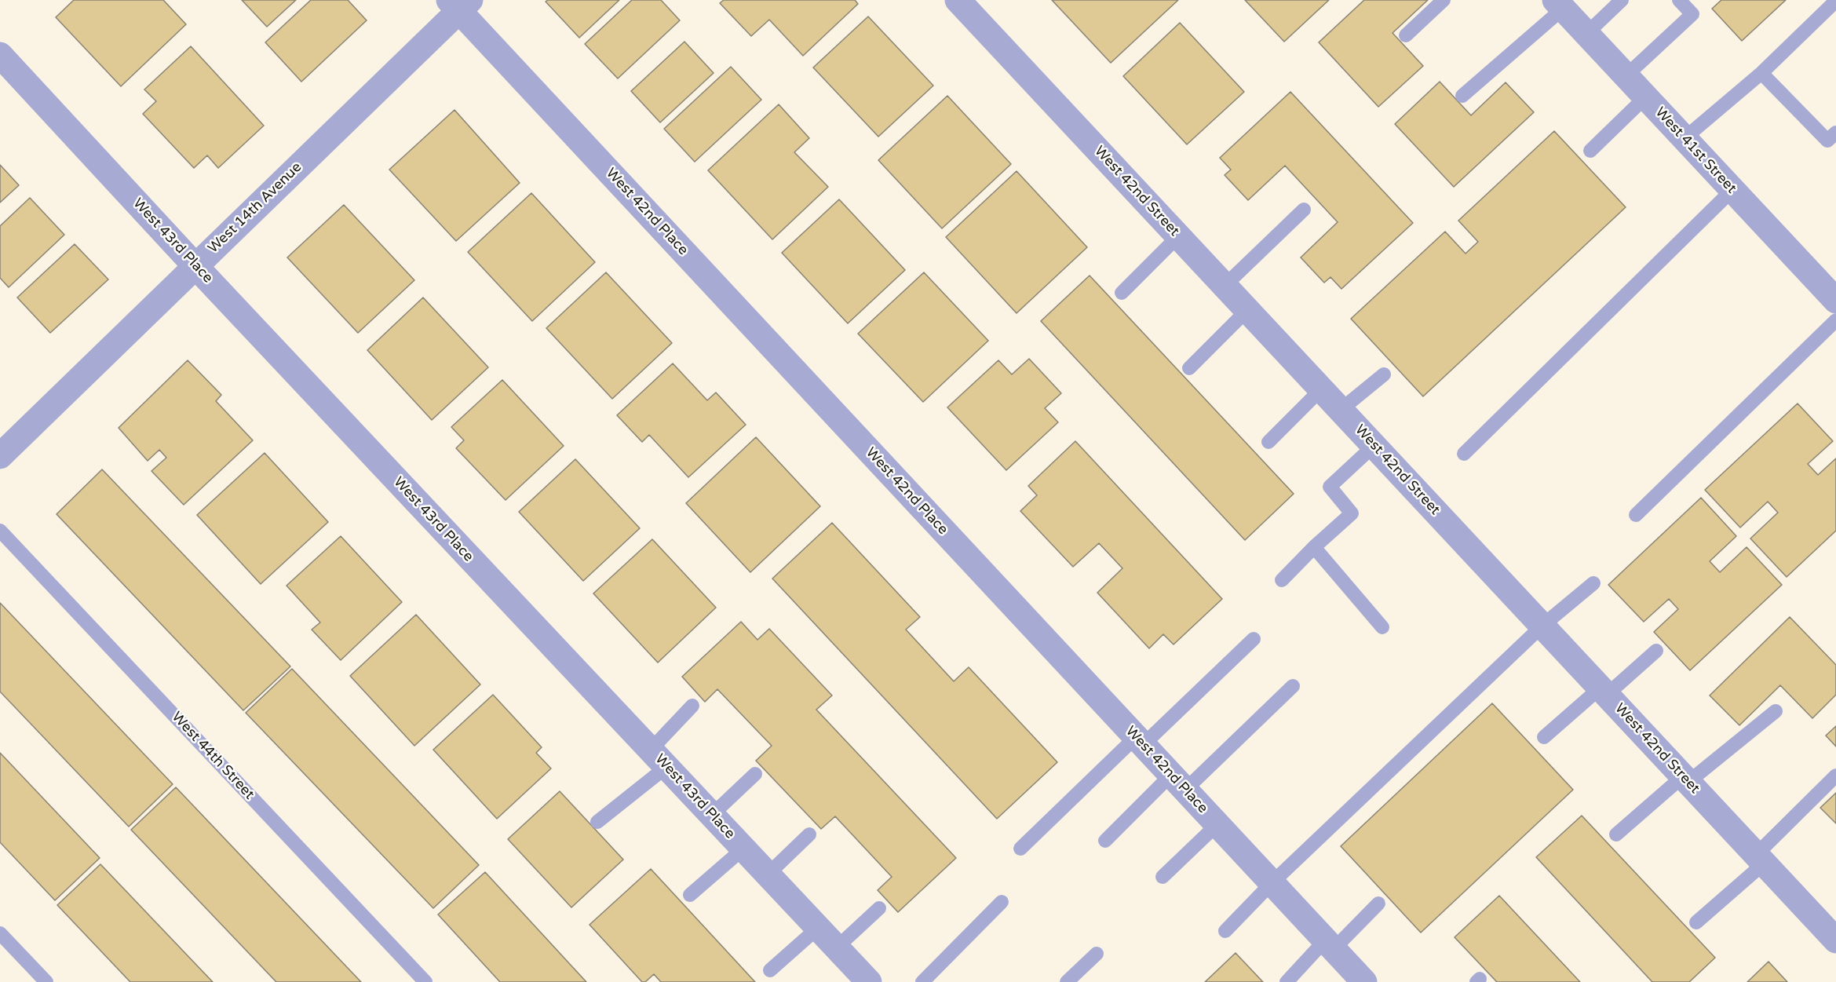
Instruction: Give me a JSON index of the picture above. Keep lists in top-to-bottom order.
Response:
{
  "streets": {
    "street": [
      "West 41st Street",
      "West 42nd Street",
      "West 14th Avenue",
      "West 42nd Place",
      "West 43rd Place"
    ],
    "lane": ["West 44th Street"]
  },
  "crossings": [
    ["West 14th Avenue", "West 42nd Place"],
    ["West 14th Avenue", "West 43rd Place"]
  ]
}
